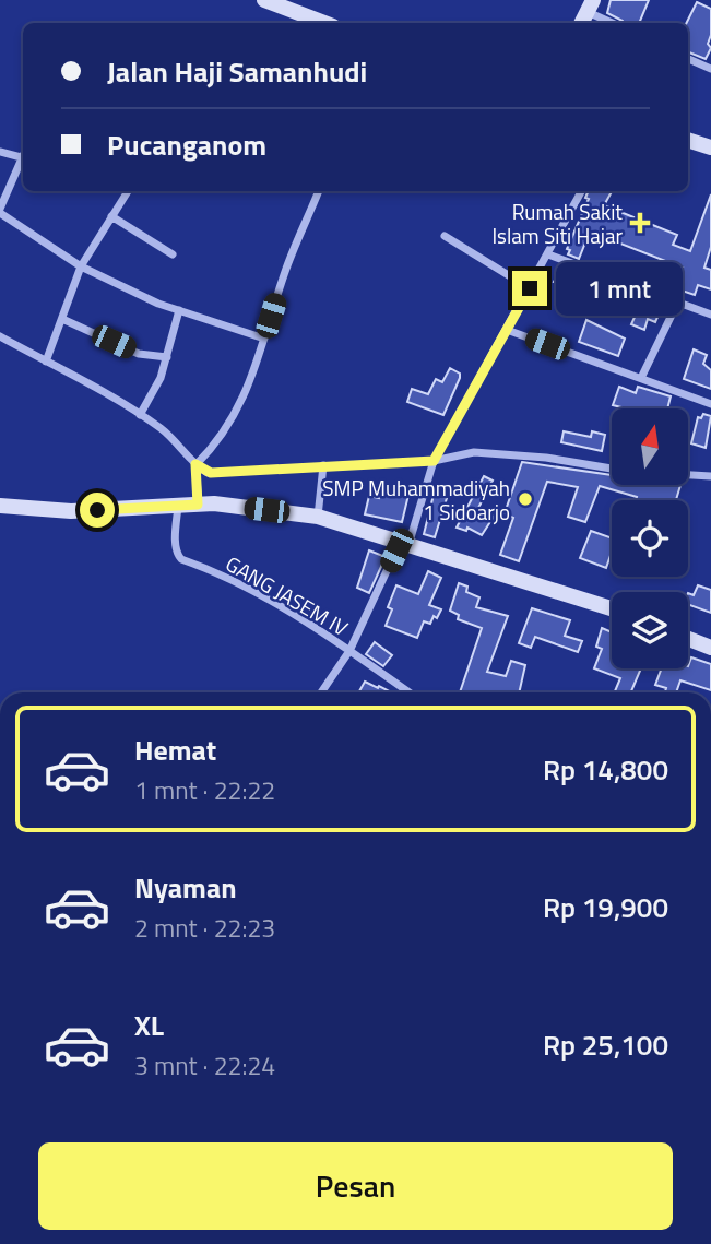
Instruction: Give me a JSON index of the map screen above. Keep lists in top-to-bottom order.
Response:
{
  "streets": {
    "street": ["GANG JASEM IV"]
  },
  "places": {
    "health": ["Rumah Sakit Islam Siti Hajar"],
    "other": ["SMP Muhammadiyah 1 Sidoarjo"]
  },
  "north": "top",
  "page": {
    "banner": ["Jalan Haji Samanhudi", "Pucanganom"],
    "bubble": "1 mnt",
    "list": [
      {
        "name": "Hemat",
        "note": "1 mnt · 22:22",
        "value": "Rp 14,800"
      },
      {
        "name": "Nyaman",
        "note": "2 mnt · 22:23",
        "value": "Rp 19,900"
      },
      {
        "name": "XL",
        "note": "3 mnt · 22:24",
        "value": "Rp 25,100"
      }
    ],
    "buttons": "Pesan"
  }
}
